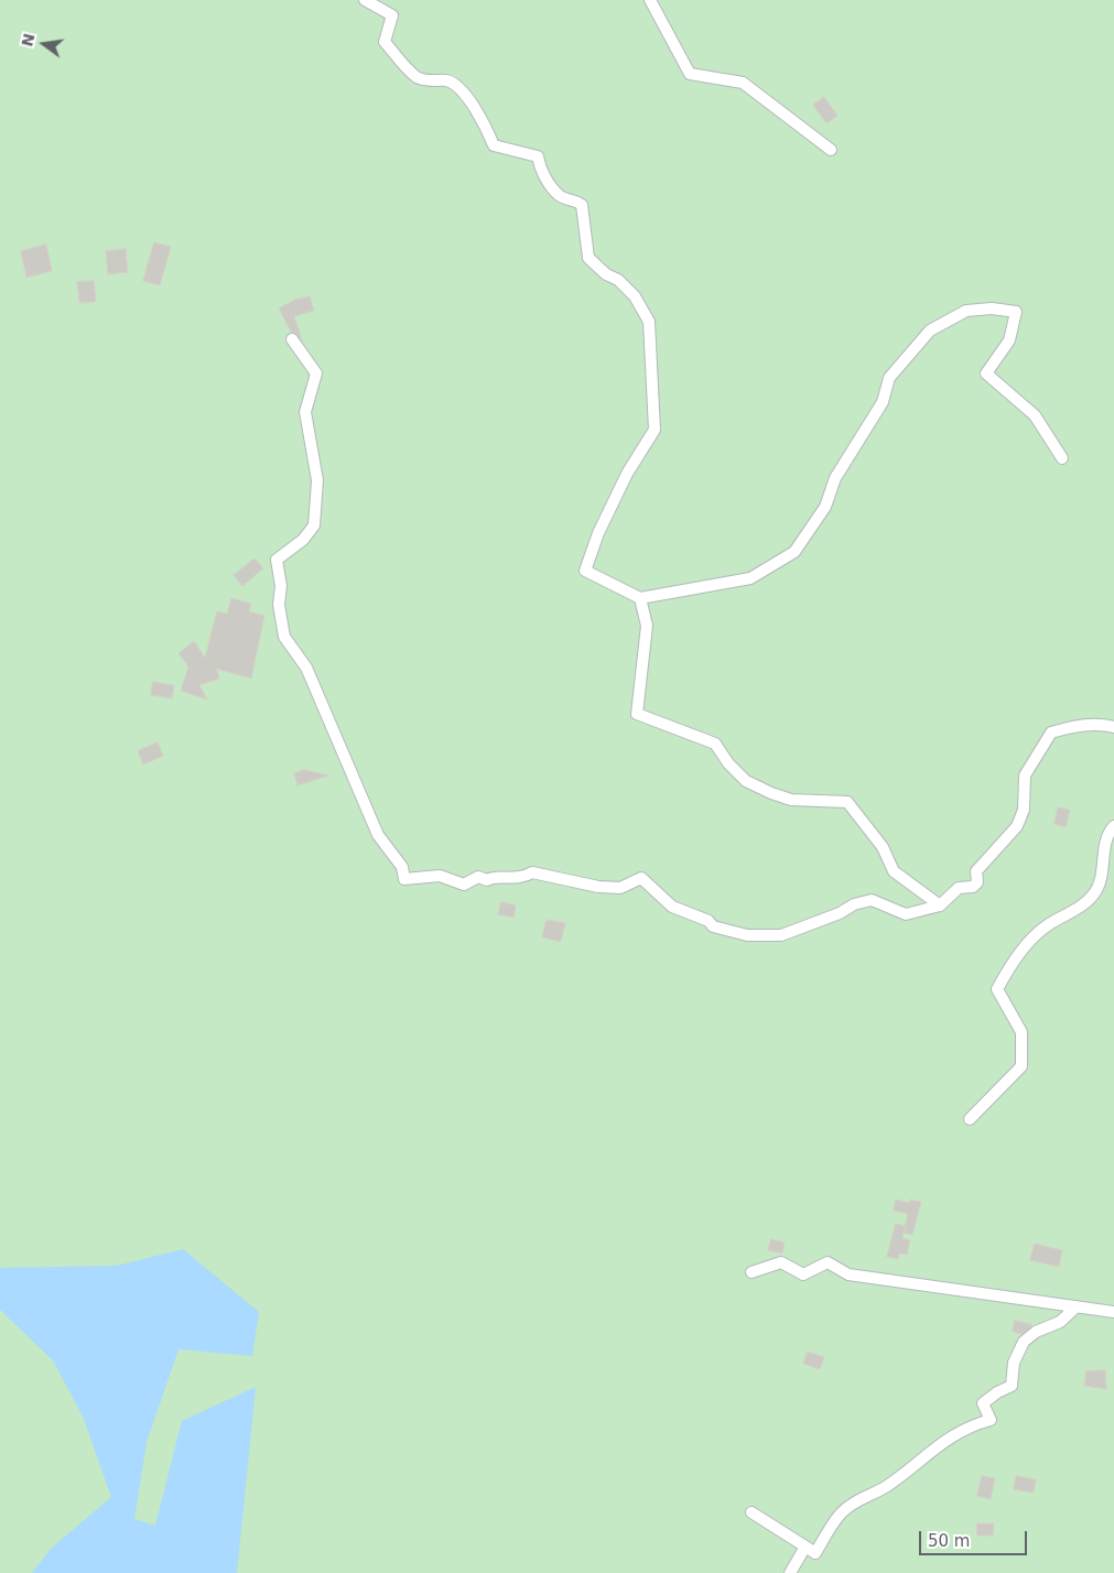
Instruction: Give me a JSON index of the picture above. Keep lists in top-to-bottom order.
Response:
{
  "scale_bar": "50 m",
  "north": "left"
}
